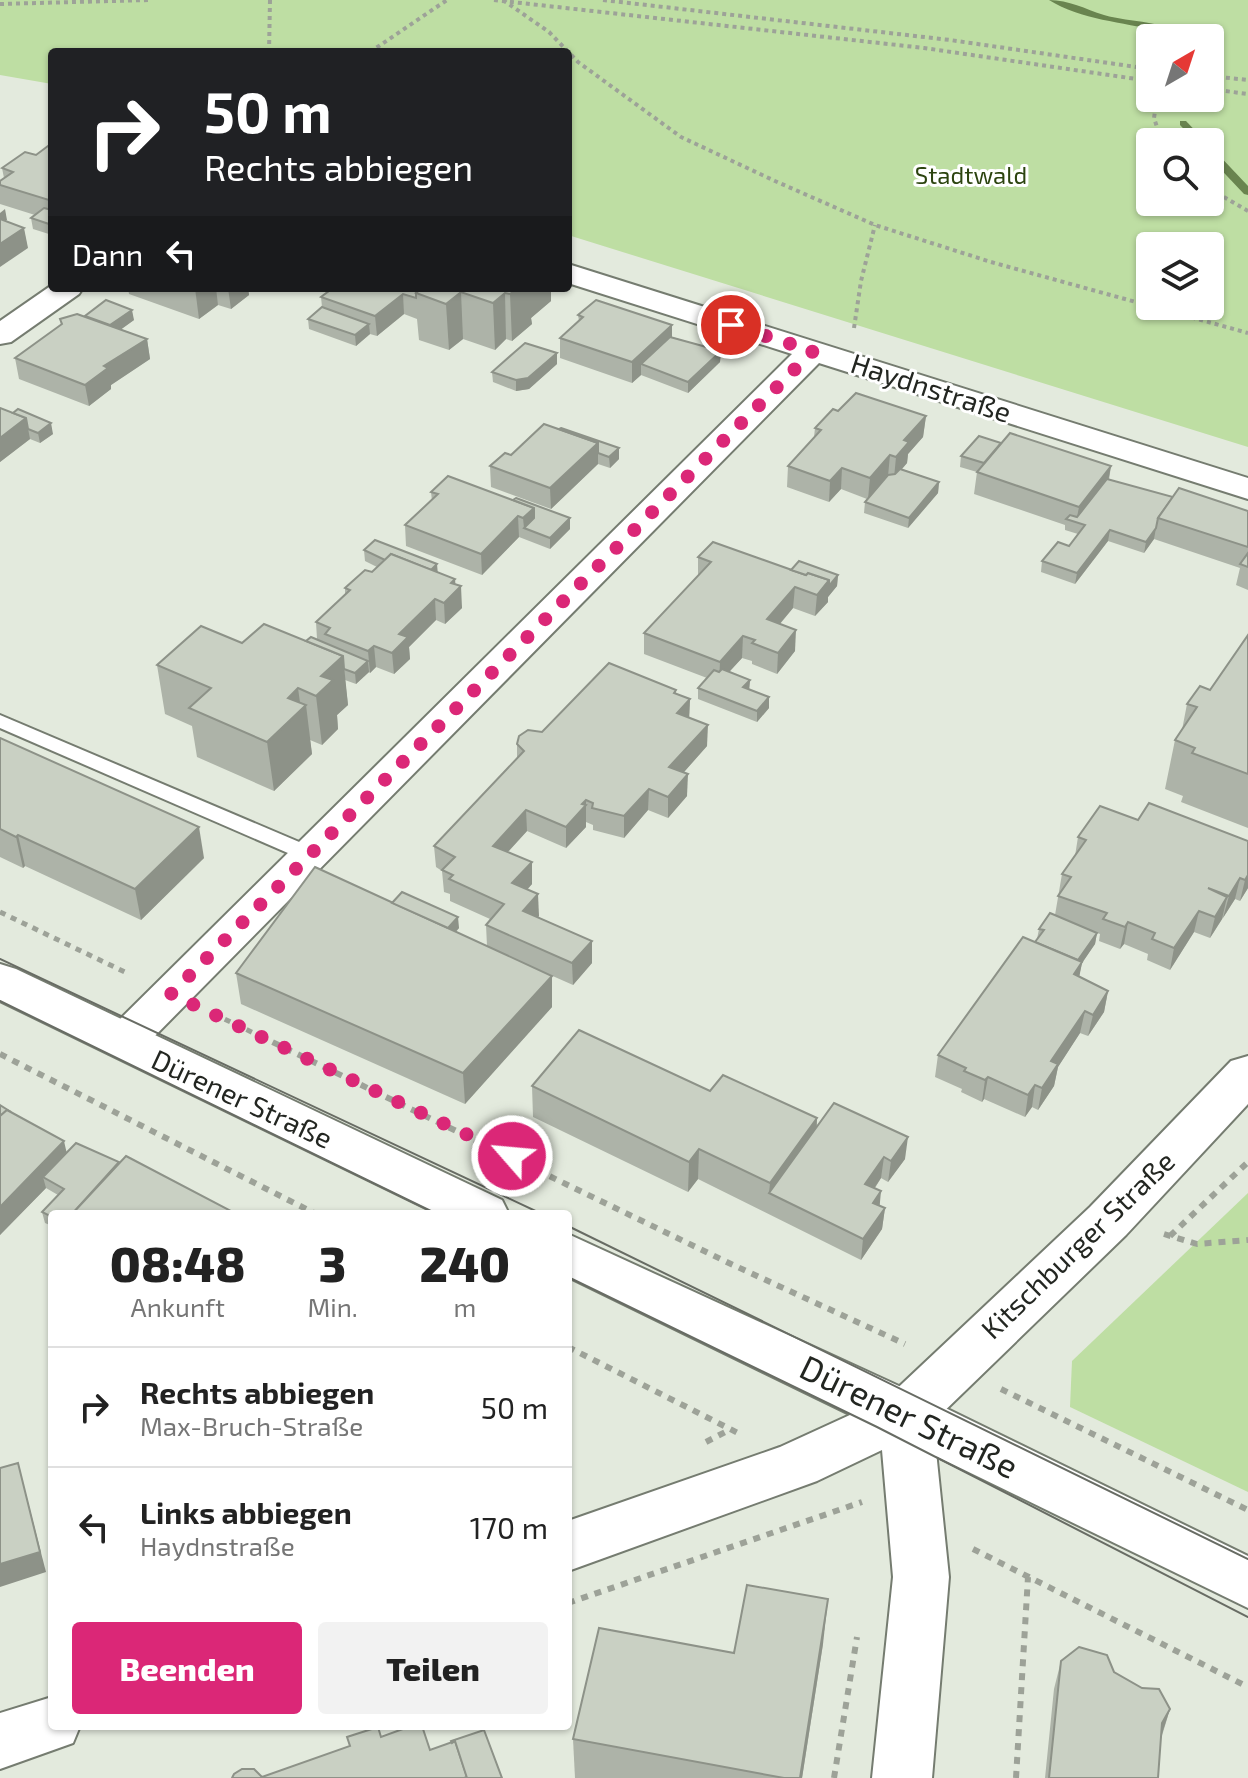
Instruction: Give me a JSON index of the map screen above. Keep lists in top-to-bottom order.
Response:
{
  "streets": {
    "street": ["Haydnstraße", "Dürener Straße", "Kitschburger Straße"]
  },
  "crossings": [
    ["Dürener Straße", "Kitschburger Straße"]
  ],
  "parks": ["Stadtwald"],
  "north": "top right",
  "page": {
    "turn": ["50 m", "Rechts abbiegen"],
    "then": "Dann",
    "eta": [
      "08:48",
      "Ankunft",
      "3",
      "Min.",
      "240",
      "m"
    ],
    "list": [
      {
        "name": "Rechts abbiegen",
        "note": "Max-Bruch-Straße",
        "value": "50 m"
      },
      {
        "name": "Links abbiegen",
        "note": "Haydnstraße",
        "value": "170 m"
      }
    ],
    "buttons": ["Beenden", "Teilen"]
  }
}
